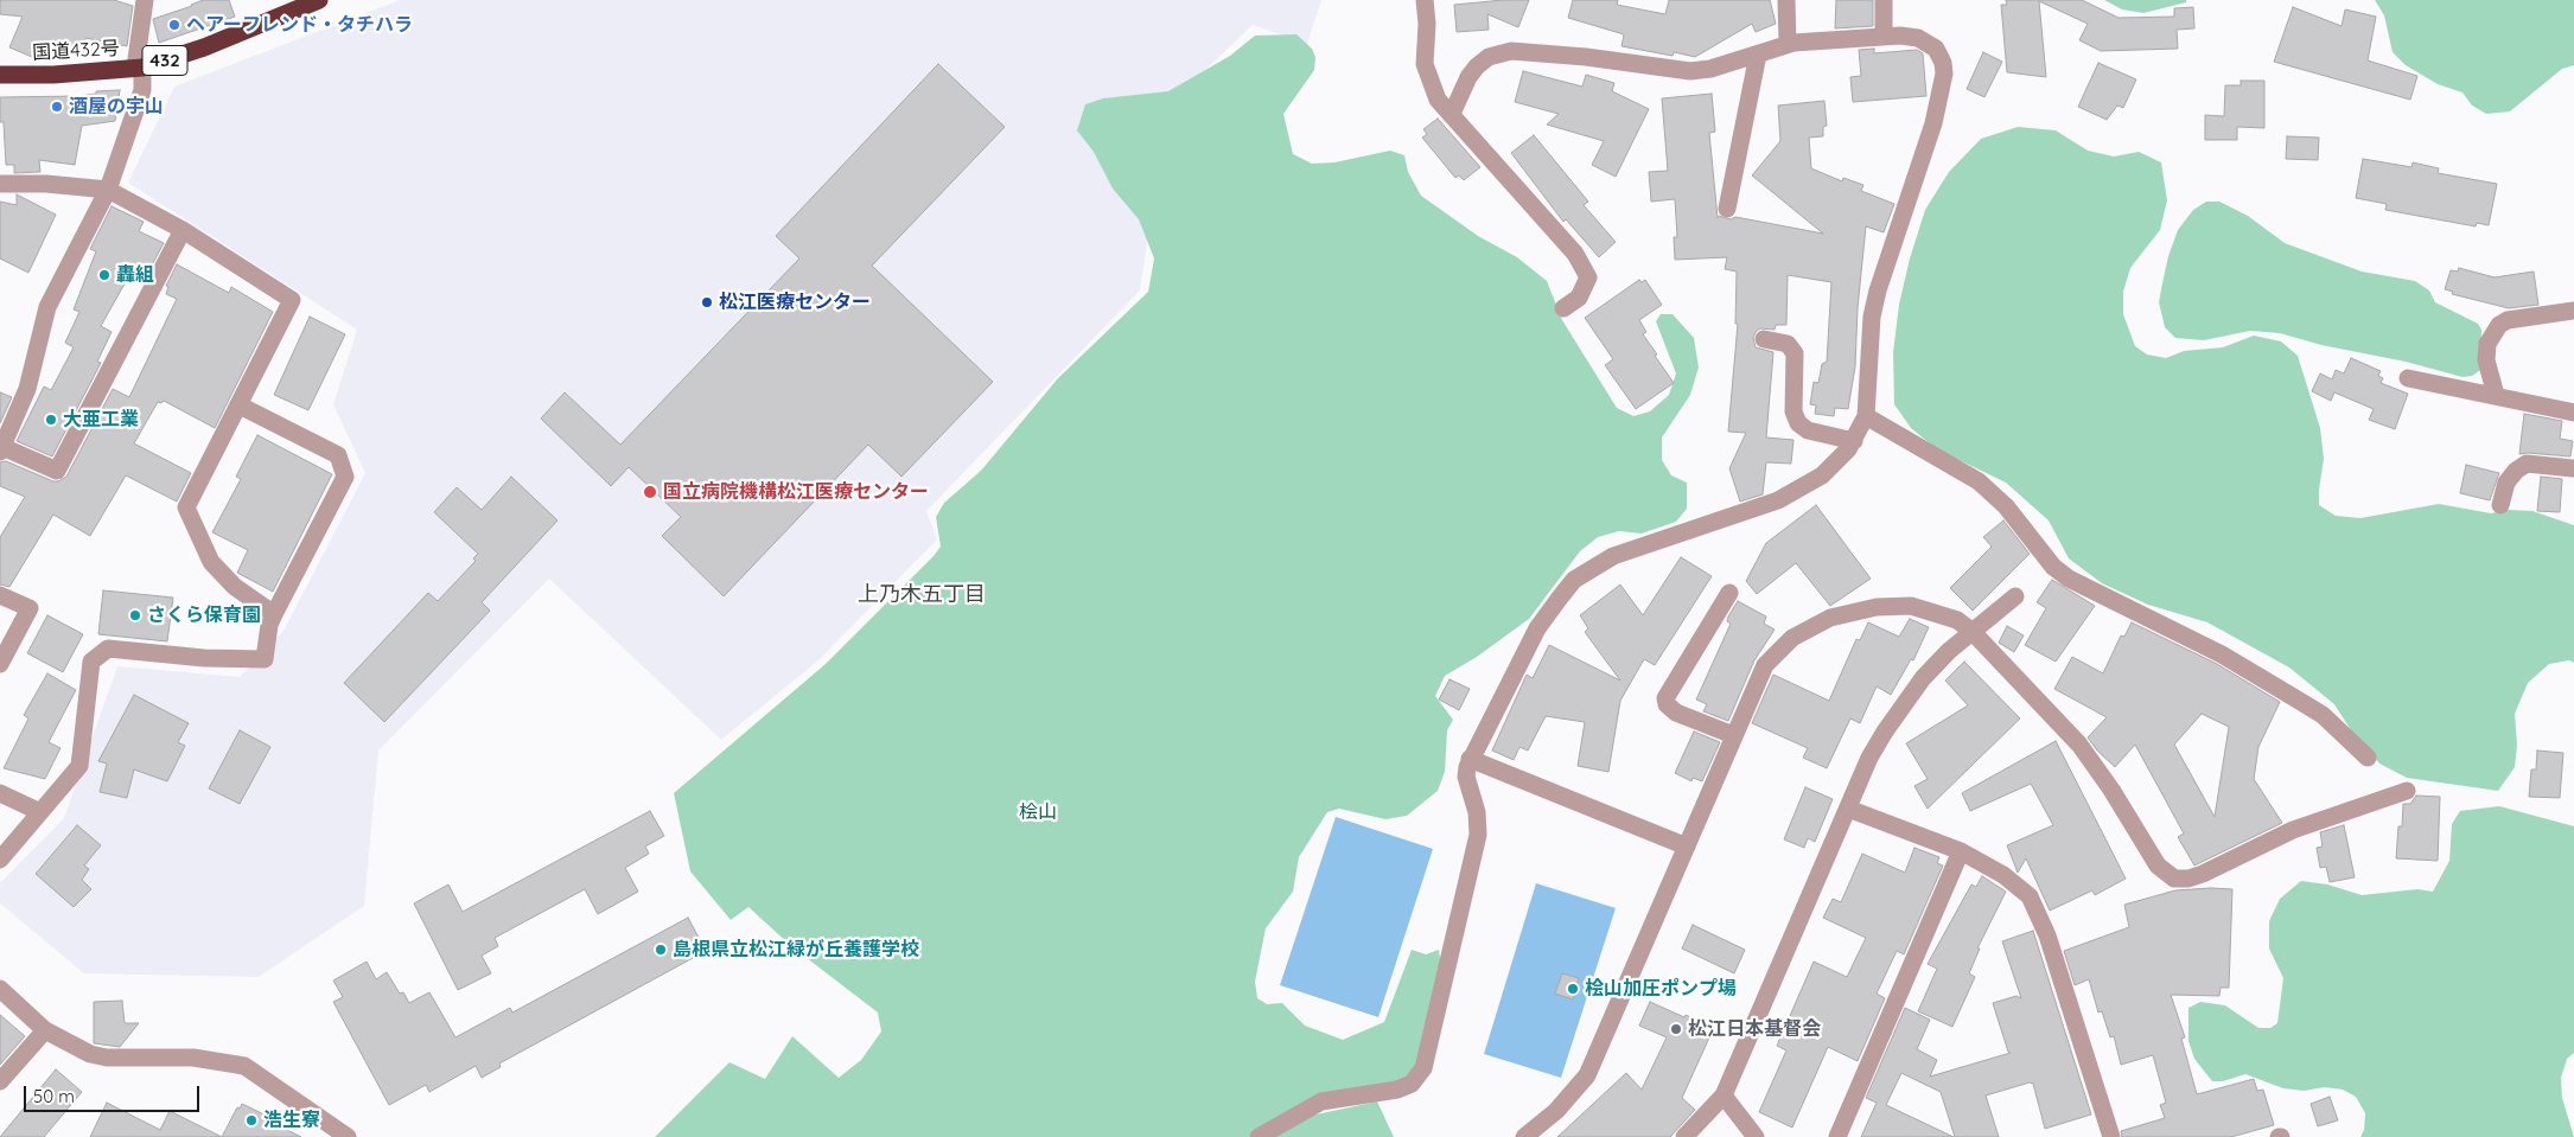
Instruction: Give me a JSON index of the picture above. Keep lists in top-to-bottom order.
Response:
{
  "streets": {
    "highway": ["国道432号", "432"]
  },
  "districts": ["上乃木五丁目"],
  "parks": ["桧山"],
  "places": [
    "ヘアーフレンド・タチハラ",
    "酒屋の宇山",
    "轟組",
    "松江医療センター",
    "大亜工業",
    "国立病院機構松江医療センター",
    "さくら保育園",
    "島根県立松江緑が丘養護学校",
    "桧山加圧ポンプ場",
    "松江日本基督会",
    "浩生寮"
  ],
  "scale_bar": "50 m"
}
